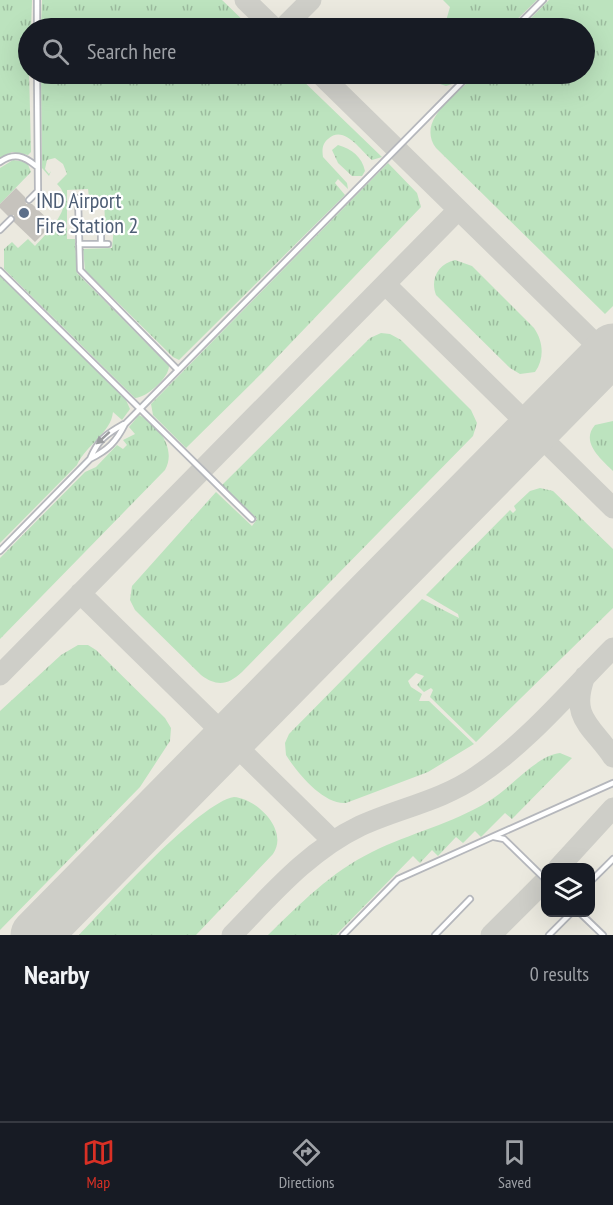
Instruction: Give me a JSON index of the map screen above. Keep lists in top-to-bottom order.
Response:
{
  "places": ["IND Airport Fire Station 2"],
  "page": {
    "search": "Search here",
    "heading": ["Nearby", "0 results"],
    "nav": ["Map", "Directions", "Saved"]
  }
}
